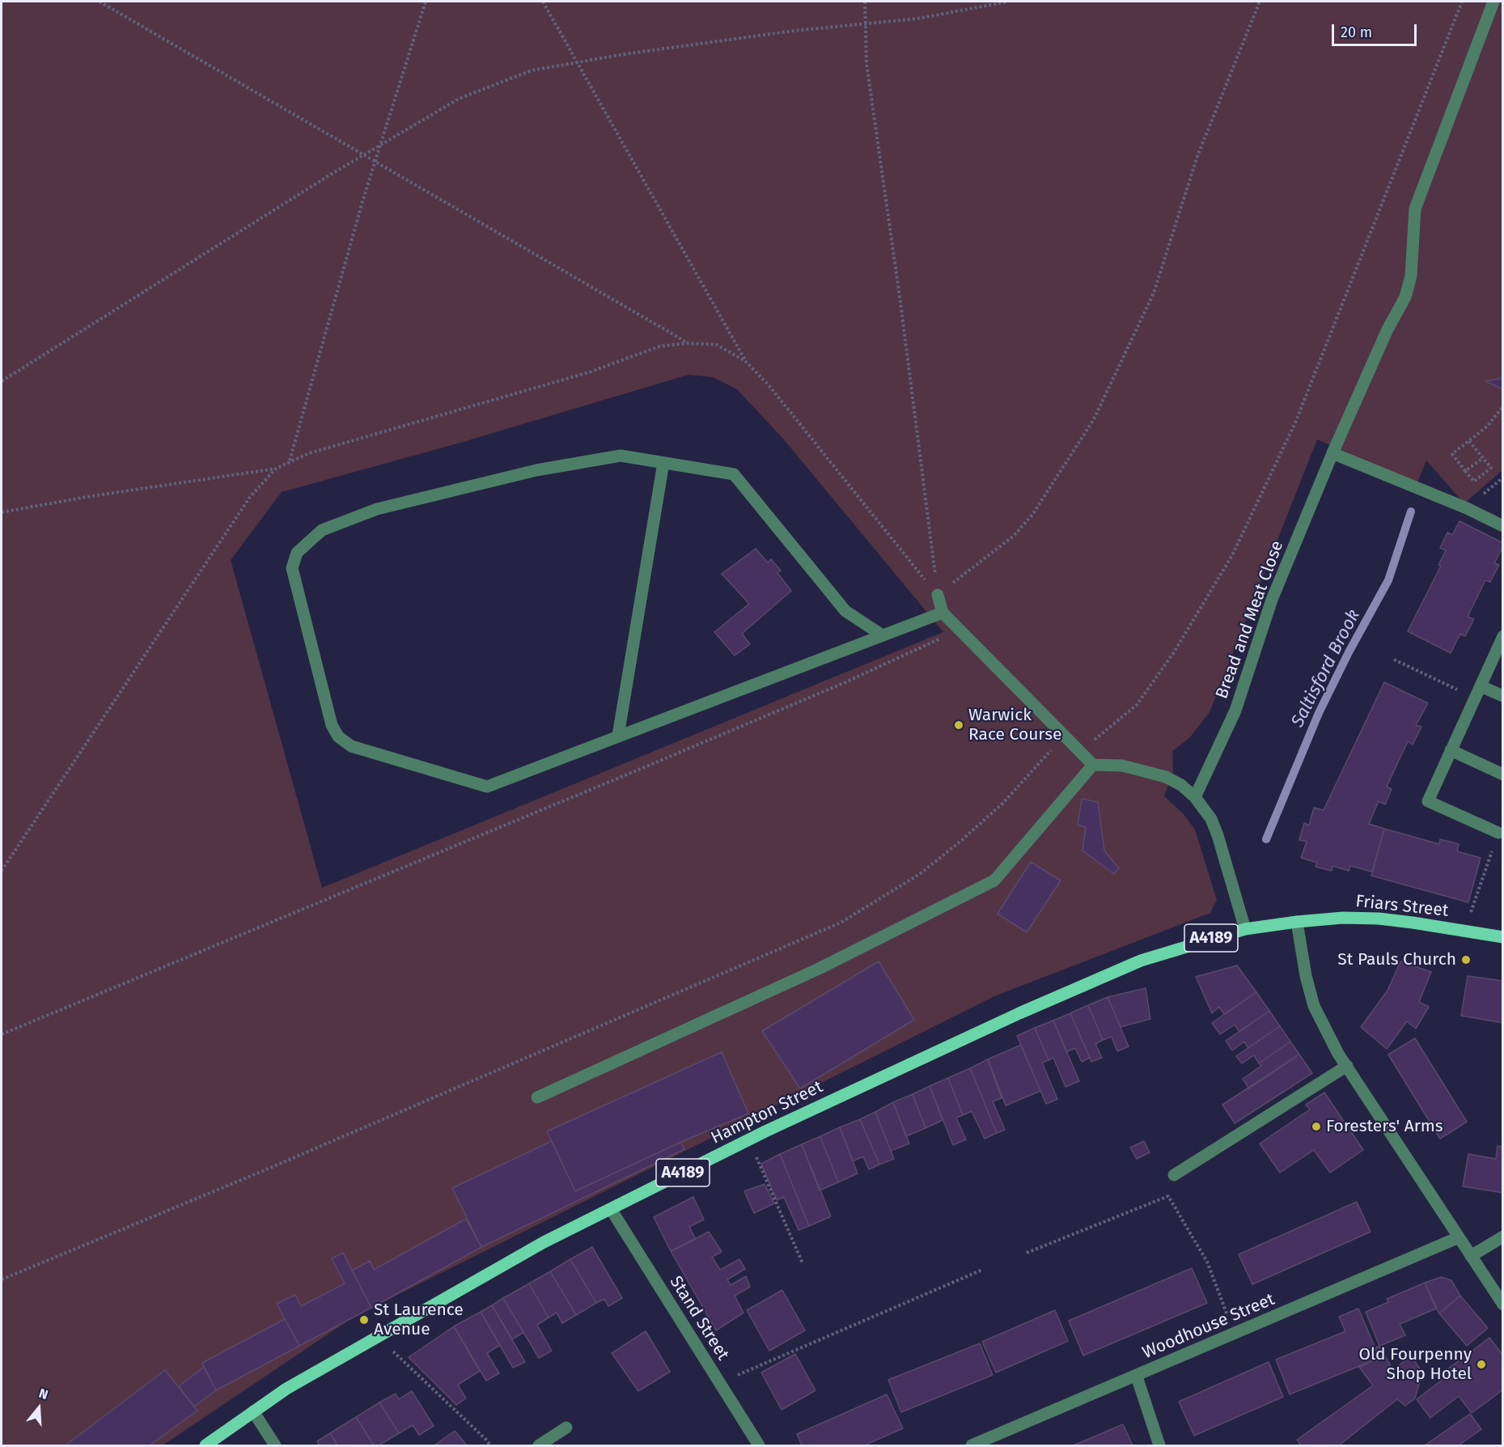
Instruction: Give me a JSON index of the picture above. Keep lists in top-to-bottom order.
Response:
{
  "streets": {
    "main road": ["Friars Street", "A4189", "Hampton Street"],
    "street": ["Bread and Meat Close", "Stand Street", "Woodhouse Street"]
  },
  "crossings": [
    ["Friars Street", "Hampton Street"],
    ["A4189", "Hampton Street"],
    ["Hampton Street", "Stand Street"]
  ],
  "water": ["Saltisford Brook"],
  "places": [
    "Warwick Race Course",
    "St Pauls Church",
    "Foresters' Arms",
    "St Laurence Avenue",
    "Old Fourpenny Shop Hotel"
  ],
  "scale_bar": "20 m",
  "north": "top"
}
